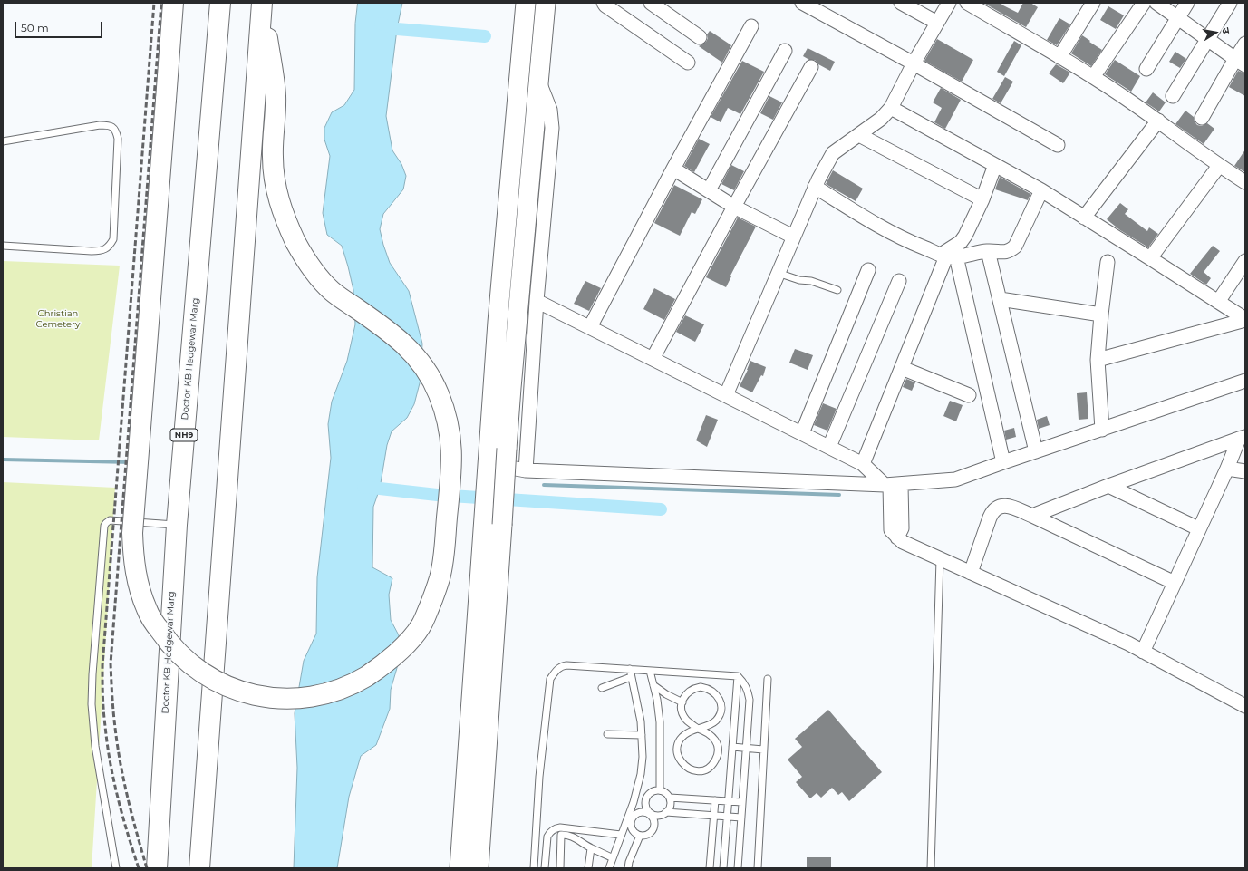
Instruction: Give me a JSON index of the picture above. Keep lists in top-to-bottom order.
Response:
{
  "streets": {
    "highway": ["Doctor KB Hedgewar Marg", "NH9"]
  },
  "parks": ["Christian Cemetery"],
  "scale_bar": "50 m",
  "north": "right"
}
